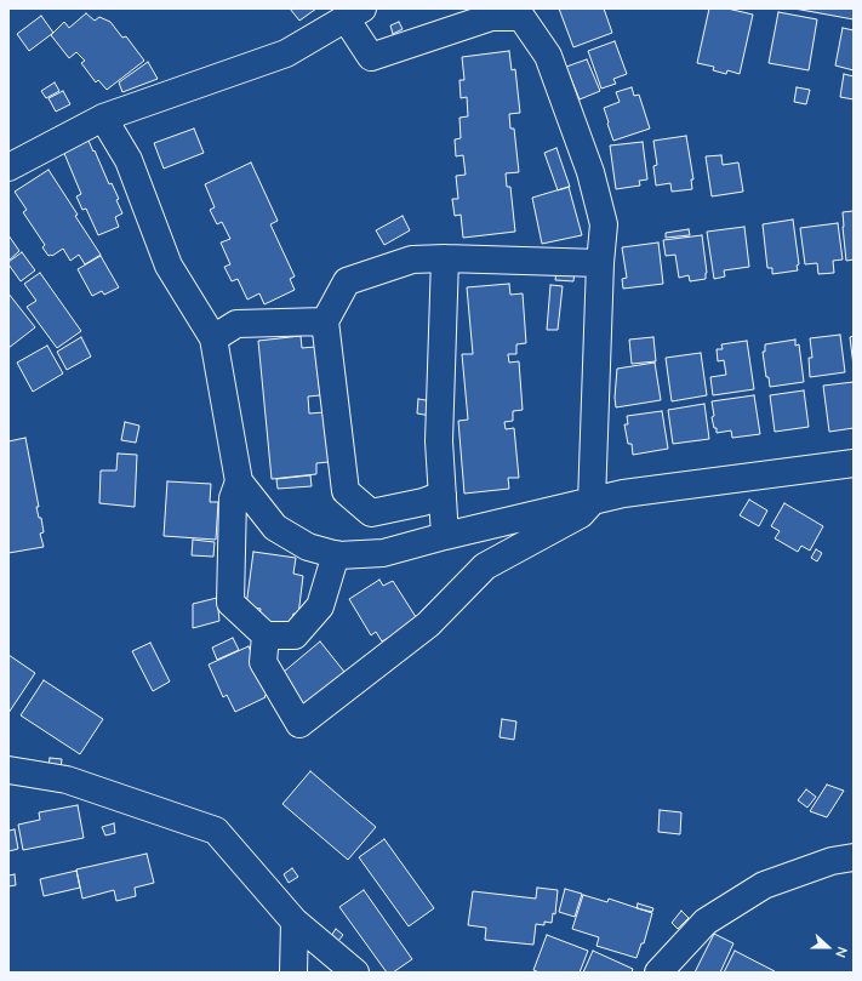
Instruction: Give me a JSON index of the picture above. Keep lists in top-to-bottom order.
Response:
{
  "north": "right"
}
